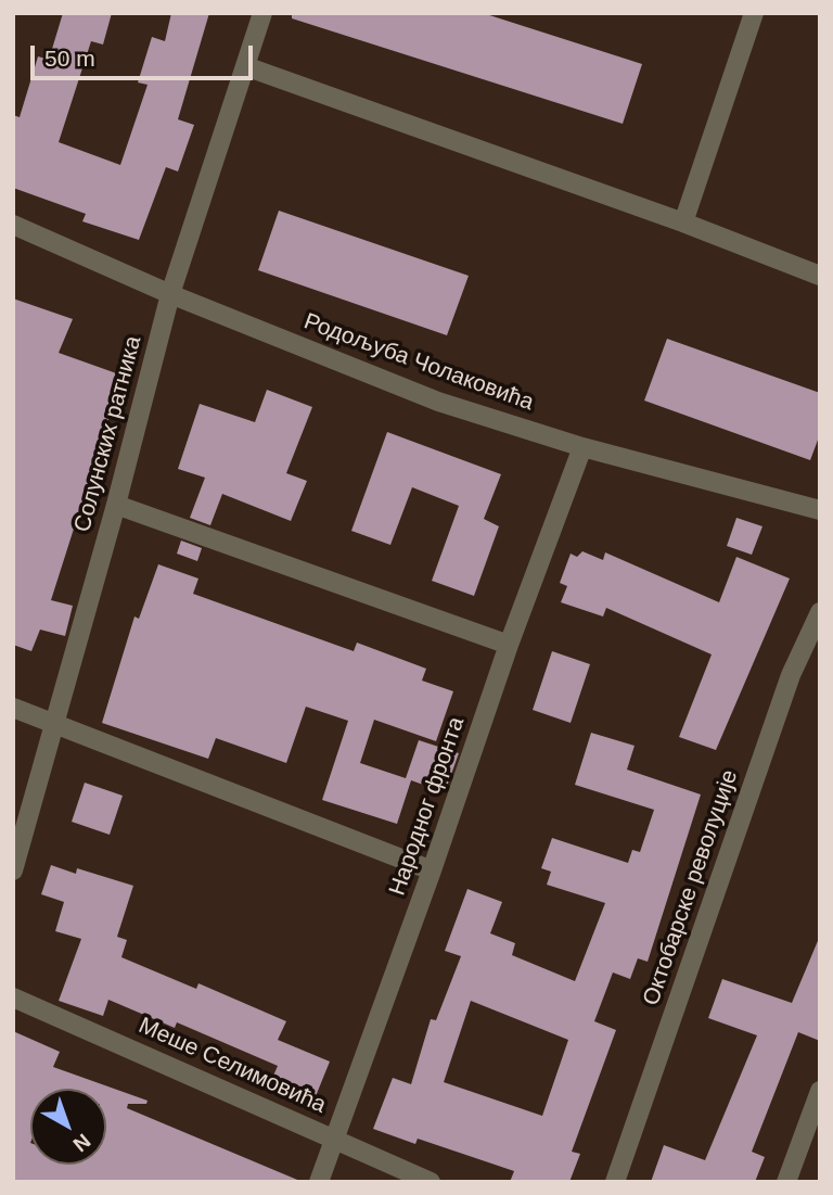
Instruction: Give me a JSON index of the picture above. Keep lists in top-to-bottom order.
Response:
{
  "streets": {
    "street": [
      "Родољуба Чолаковића",
      "Солунских ратника",
      "Народног фронта",
      "Октобарске револуције",
      "Меше Селимовића"
    ]
  },
  "crossings": [
    ["Родољуба Чолаковића", "Солунских ратника"],
    ["Родољуба Чолаковића", "Народног фронта"],
    ["Народног фронта", "Меше Селимовића"]
  ],
  "scale_bar": "50 m",
  "north": "bottom right"
}
